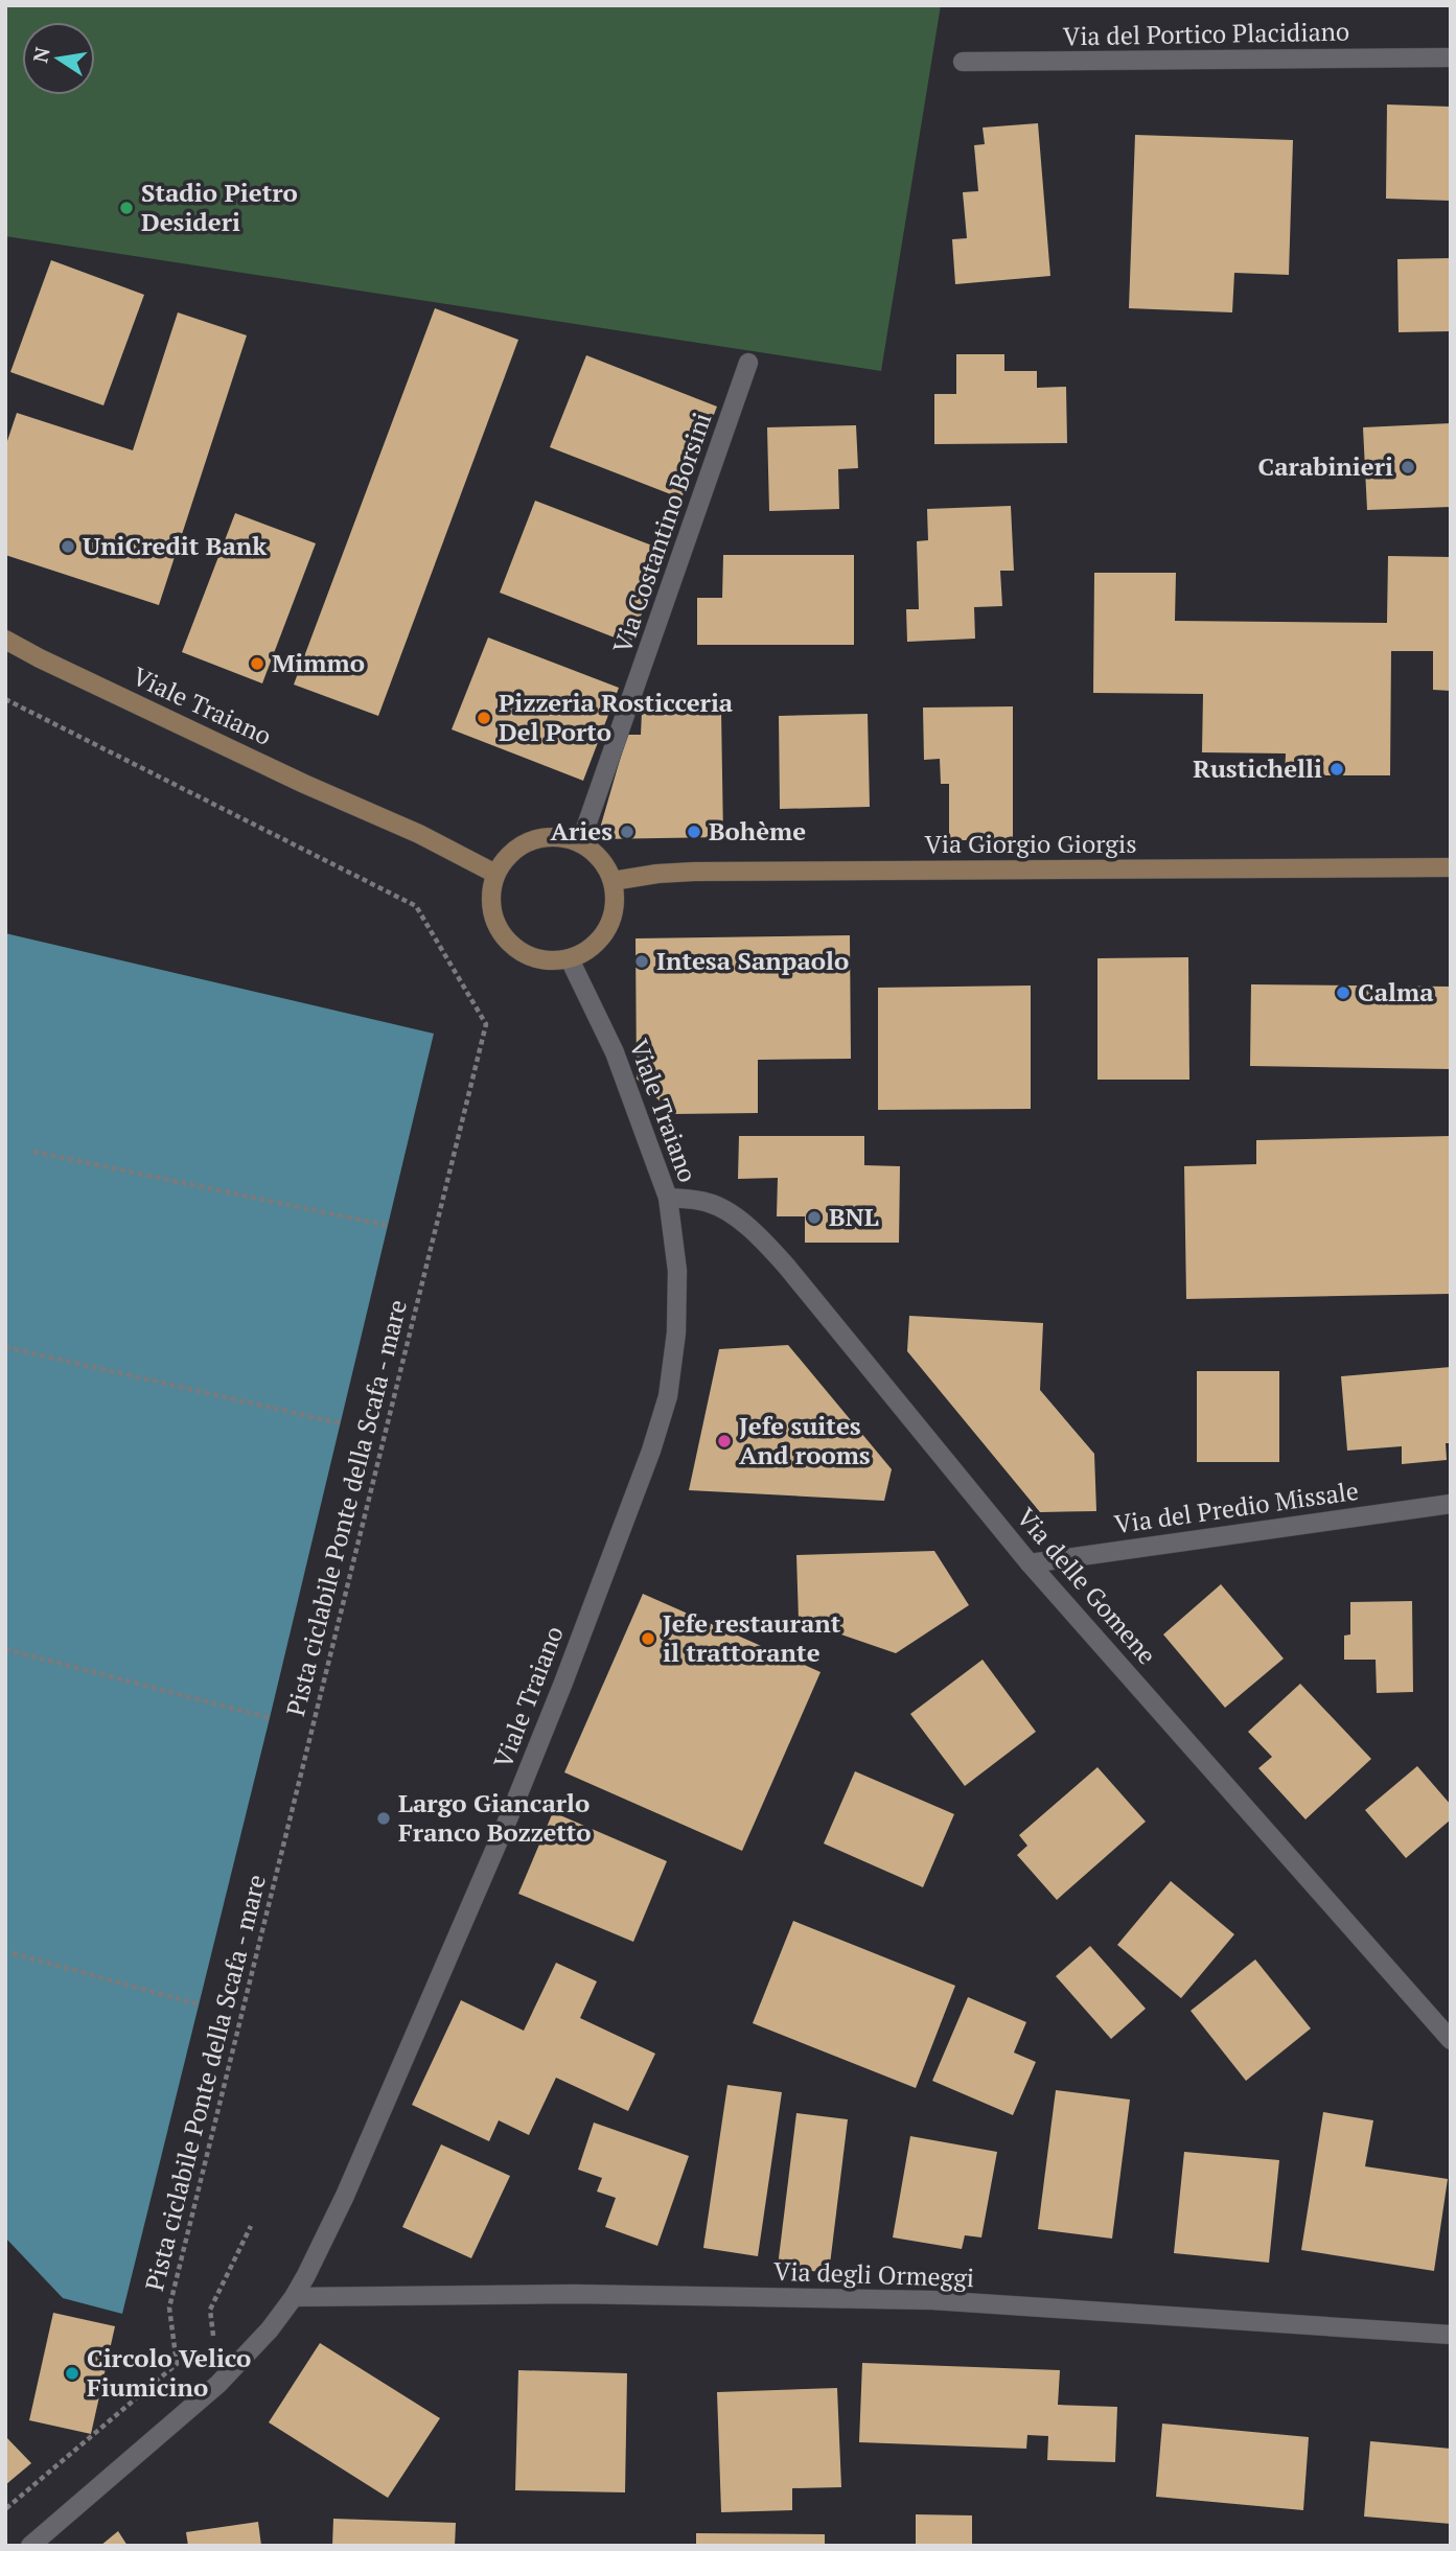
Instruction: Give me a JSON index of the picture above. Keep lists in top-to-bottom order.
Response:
{
  "streets": {
    "street": [
      "Via del Portico Placidiano",
      "Via Costantino Borsini",
      "Viale Traiano",
      "Via Giorgio Giorgis",
      "Via del Predio Missale",
      "Via delle Gomene",
      "Via degli Ormeggi"
    ],
    "path": ["Pista ciclabile Ponte della Scafa - mare"]
  },
  "crossings": [
    ["Via Costantino Borsini", "Viale Traiano"],
    ["Via Costantino Borsini", "Via Giorgio Giorgis"],
    ["Viale Traiano", "Via Giorgio Giorgis"],
    ["Viale Traiano", "Via delle Gomene"],
    ["Viale Traiano", "Via degli Ormeggi"],
    ["Via del Predio Missale", "Via delle Gomene"]
  ],
  "places": [
    "Stadio Pietro Desideri",
    "Carabinieri",
    "UniCredit Bank",
    "Mimmo",
    "Pizzeria Rosticceria Del Porto",
    "Rustichelli",
    "Aries",
    "Bohème",
    "Intesa Sanpaolo",
    "Calma",
    "BNL",
    "Jefe suites And rooms",
    "Jefe restaurant il trattorante",
    "Largo Giancarlo Franco Bozzetto",
    "Circolo Velico Fiumicino"
  ],
  "north": "left"
}
